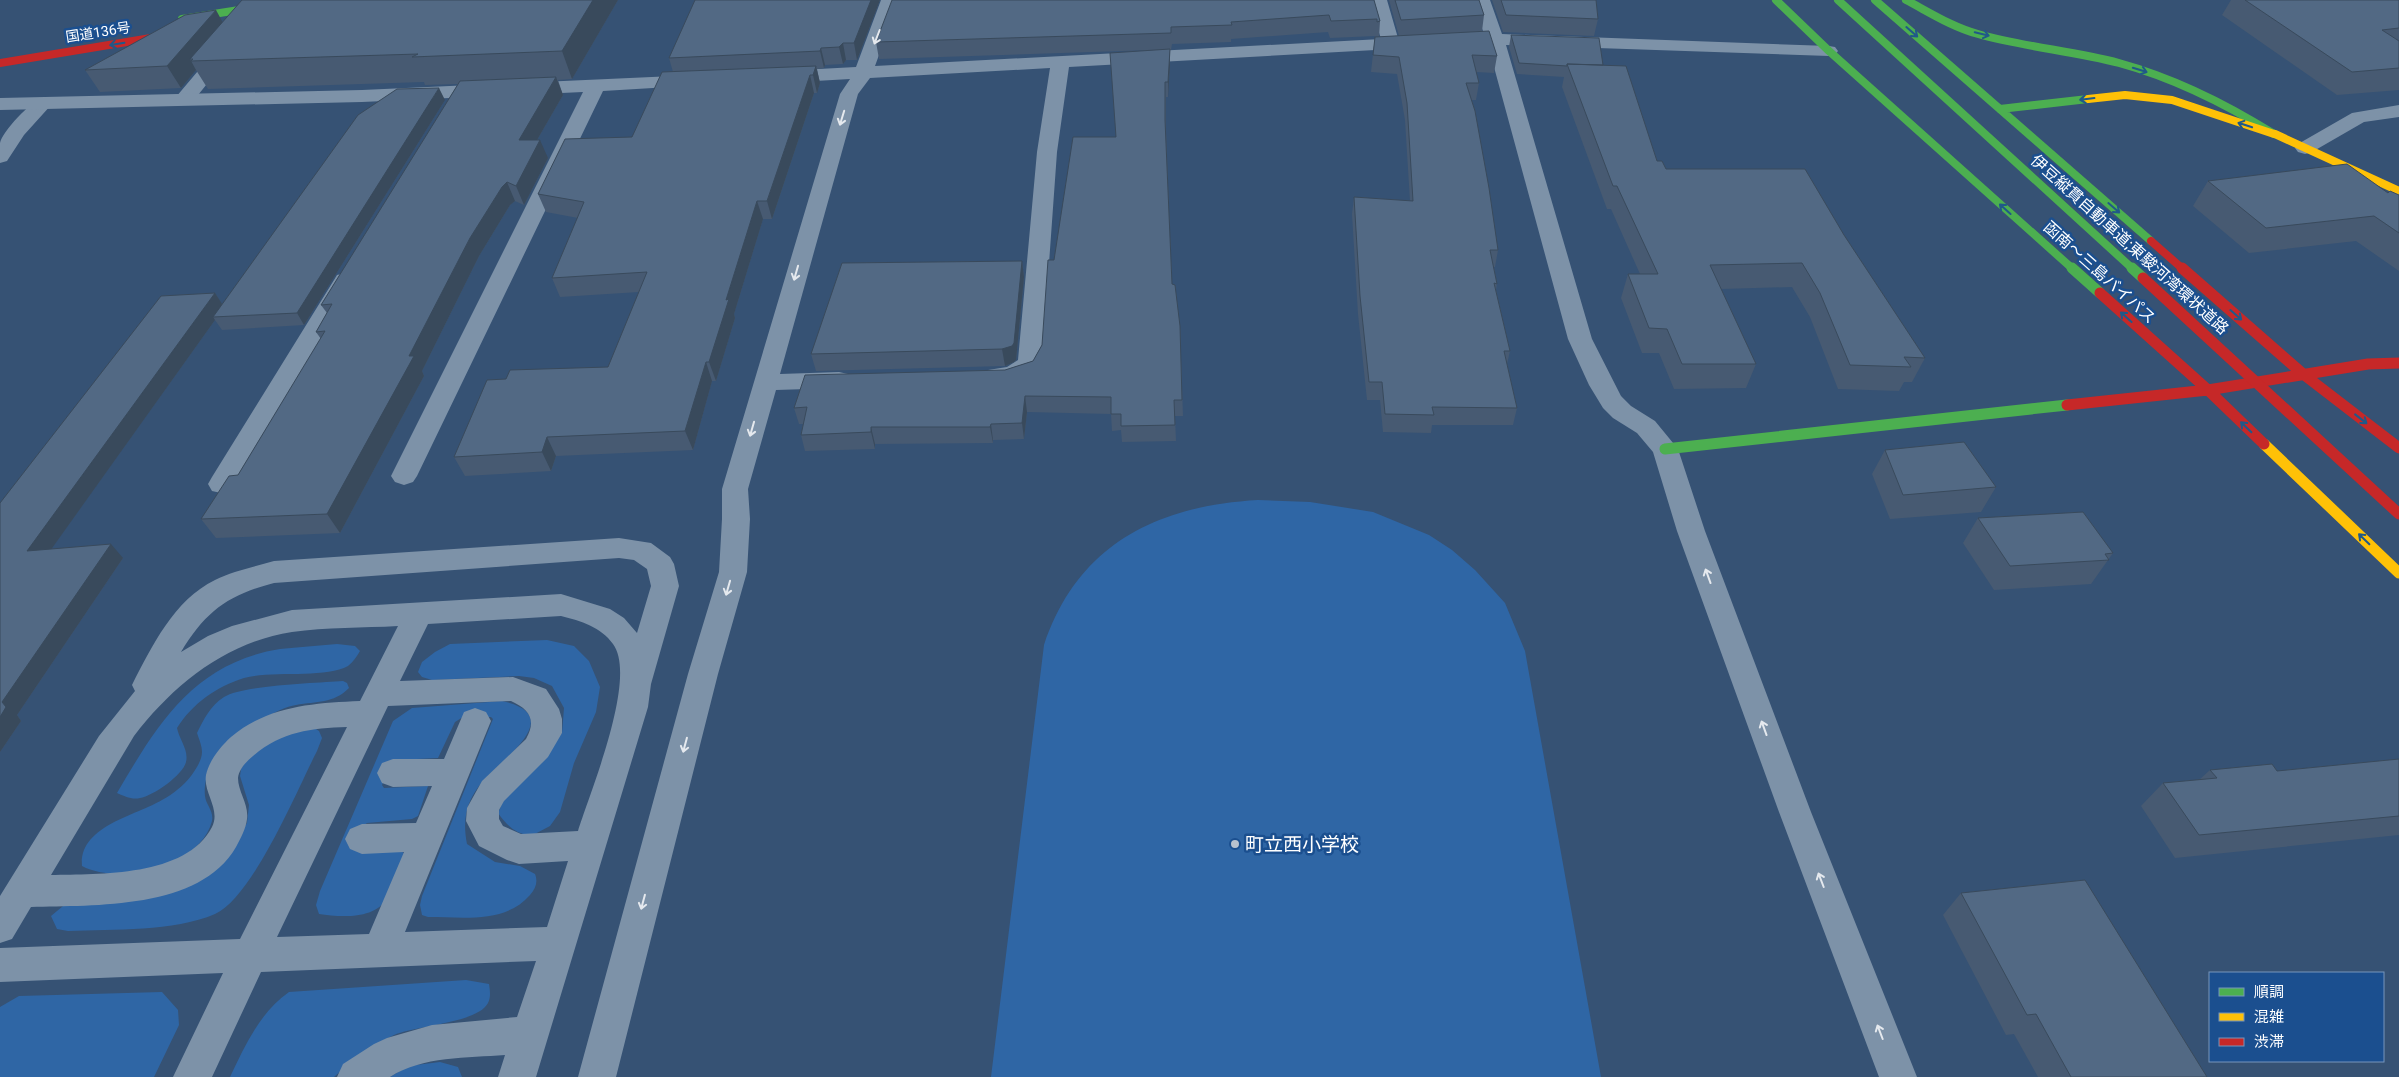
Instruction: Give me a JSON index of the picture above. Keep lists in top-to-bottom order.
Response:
{
  "streets": {
    "main road": ["国道136号", "伊豆縦貫自動車道;東駿河湾環状道路", "函南～三島バイパス"]
  },
  "one_way": ["国道136号"],
  "places": ["町立西小学校"],
  "legend": ["順調", "混雑", "渋滞"]
}
